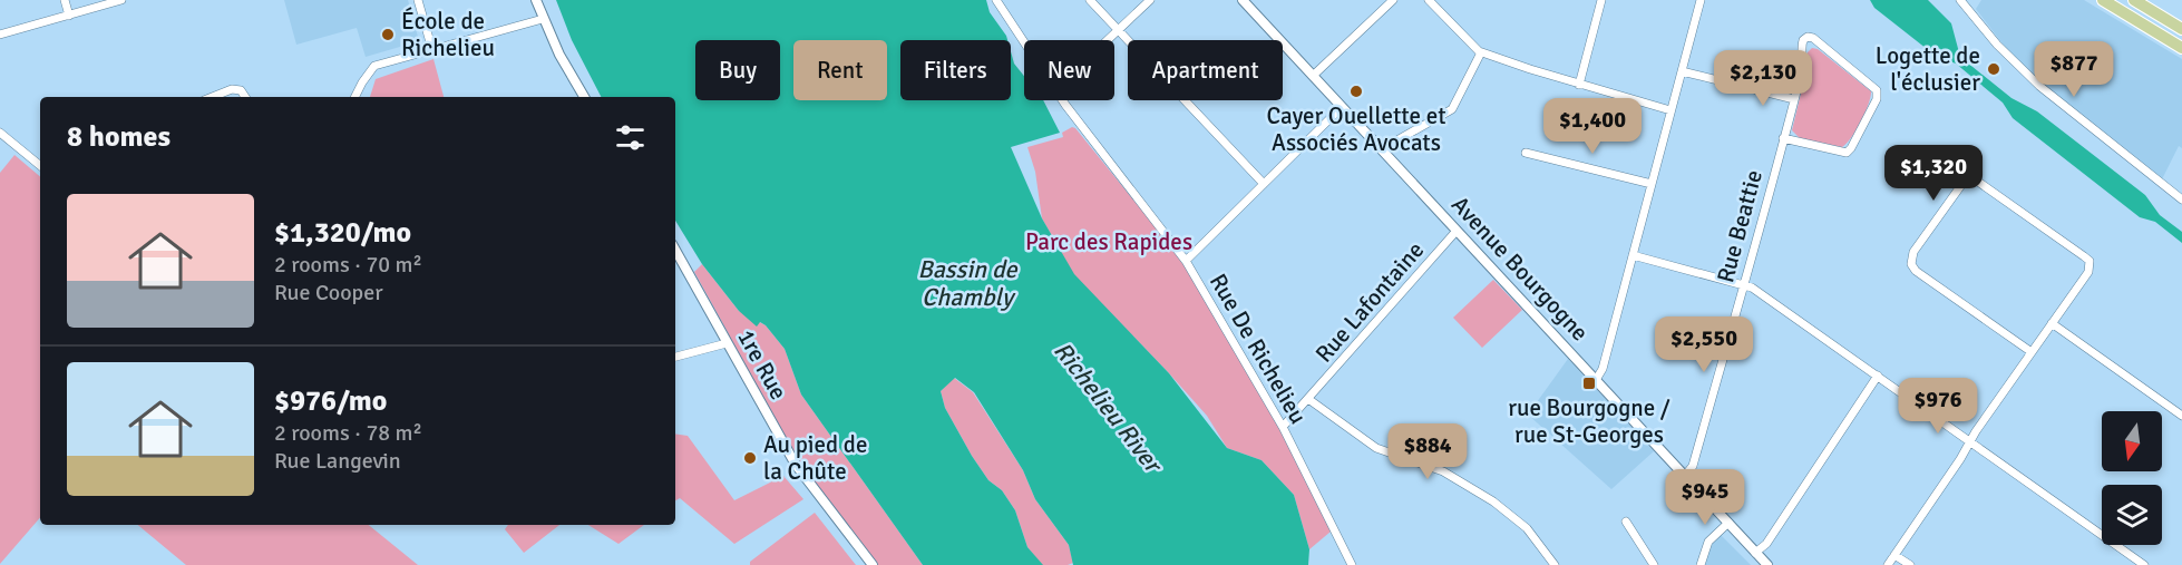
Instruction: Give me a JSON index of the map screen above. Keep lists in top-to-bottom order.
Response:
{
  "streets": {
    "street": [
      "Rue Beattie",
      "Avenue Bourgogne",
      "Rue Lafontaine",
      "Rue De Richelieu",
      "1re Rue"
    ]
  },
  "crossings": [
    ["Rue Beattie", "Avenue Bourgogne"],
    ["Avenue Bourgogne", "Rue Lafontaine"],
    ["Rue Lafontaine", "Rue De Richelieu"]
  ],
  "water": ["Bassin de Chambly", "Richelieu River"],
  "parks": ["Parc des Rapides"],
  "places": {
    "other": [
      "École de Richelieu",
      "Logette de l'éclusier",
      "Cayer Ouellette et Associés Avocats",
      "Au pied de la Chûte"
    ],
    "transit": ["rue Bourgogne / rue St-Georges"]
  },
  "north": "bottom",
  "page": {
    "chip": [
      "Buy",
      "Rent",
      "Filters",
      "New",
      "Apartment"
    ],
    "price": [
      "$877",
      "$2,130",
      "$1,400",
      "$1,320",
      "$2,550",
      "$976",
      "$884",
      "$945"
    ],
    "heading": "8 homes",
    "list": [
      {
        "name": "$1,320/mo",
        "note": "2 rooms · 70 m² · Rue Cooper"
      },
      {
        "name": "$976/mo",
        "note": "2 rooms · 78 m² · Rue Langevin"
      }
    ]
  }
}
